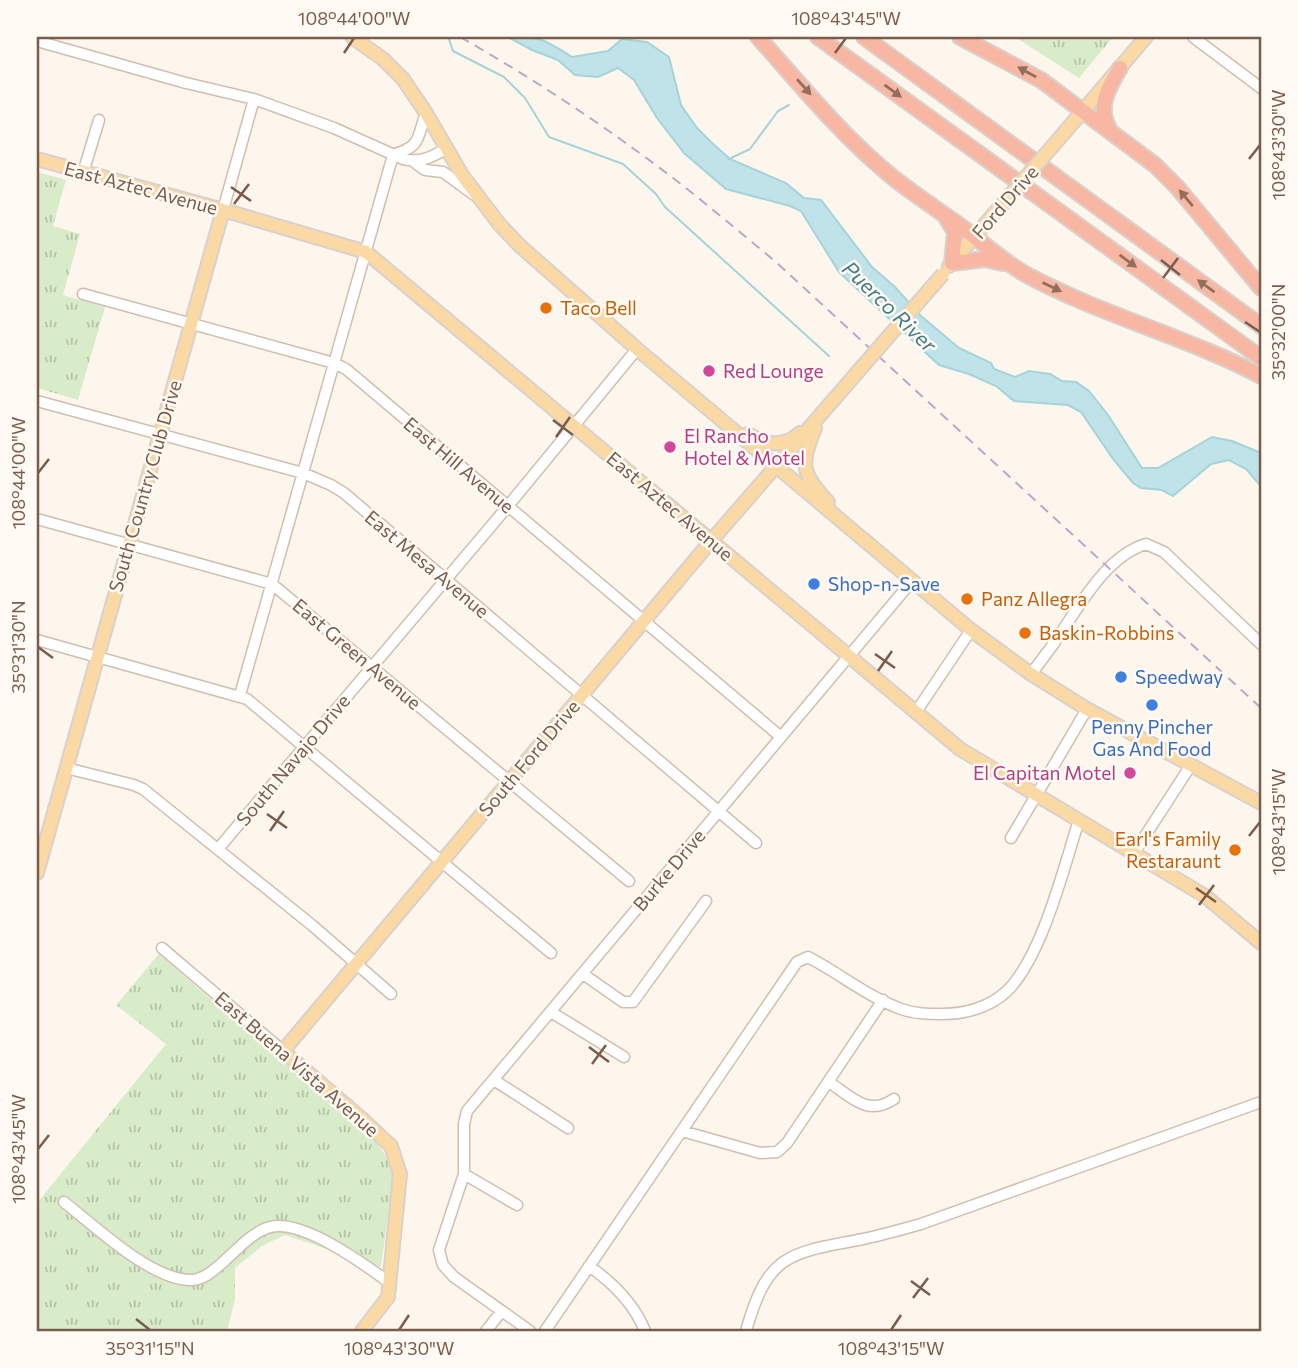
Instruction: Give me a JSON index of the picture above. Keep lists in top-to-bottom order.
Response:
{
  "streets": {
    "main road": [
      "East Aztec Avenue",
      "Ford Drive",
      "South Country Club Drive",
      "South Ford Drive",
      "East Buena Vista Avenue"
    ],
    "street": [
      "East Hill Avenue",
      "East Mesa Avenue",
      "East Green Avenue",
      "South Navajo Drive",
      "Burke Drive"
    ]
  },
  "crossings": [
    ["East Aztec Avenue", "South Country Club Drive"],
    ["East Aztec Avenue", "South Ford Drive"],
    ["East Aztec Avenue", "South Navajo Drive"],
    ["East Aztec Avenue", "Burke Drive"],
    ["Ford Drive", "South Ford Drive"],
    ["East Hill Avenue", "South Country Club Drive"],
    ["East Hill Avenue", "South Ford Drive"],
    ["East Hill Avenue", "South Navajo Drive"],
    ["East Hill Avenue", "Burke Drive"],
    ["South Country Club Drive", "East Mesa Avenue"],
    ["South Country Club Drive", "East Green Avenue"],
    ["East Mesa Avenue", "South Ford Drive"],
    ["East Mesa Avenue", "South Navajo Drive"],
    ["East Mesa Avenue", "Burke Drive"],
    ["East Green Avenue", "South Ford Drive"],
    ["East Green Avenue", "South Navajo Drive"],
    ["South Ford Drive", "East Buena Vista Avenue"]
  ],
  "water": ["Puerco River"],
  "places": [
    "Taco Bell",
    "Red Lounge",
    "El Rancho Hotel & Motel",
    "Shop-n-Save",
    "Panz Allegra",
    "Baskin-Robbins",
    "Speedway",
    "Penny Pincher Gas And Food",
    "El Capitan Motel",
    "Earl's Family Restaraunt"
  ],
  "coordinates": [
    "108°44'00\"W",
    "108°43'45\"W",
    "108°43'30\"W",
    "35°32'00\"N",
    "35°31'30\"N",
    "108°43'15\"W",
    "35°31'15\"N"
  ]
}
